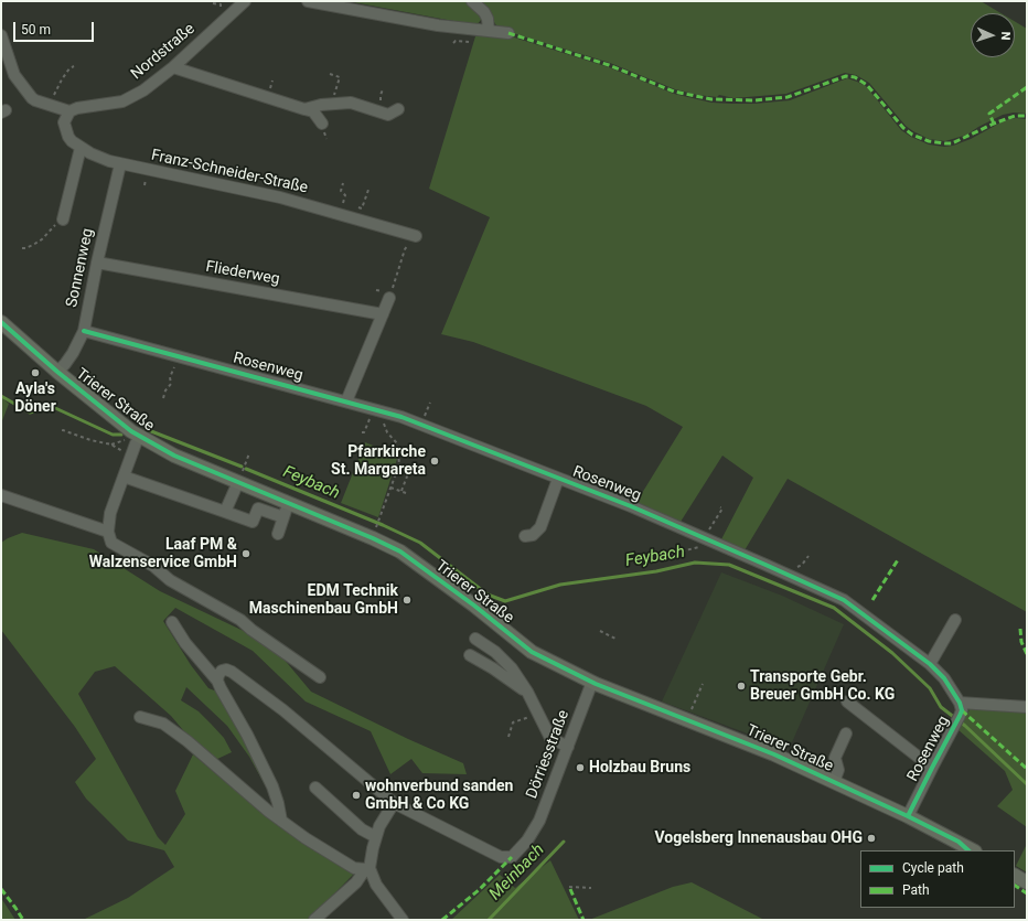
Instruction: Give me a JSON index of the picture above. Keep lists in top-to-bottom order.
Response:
{
  "streets": {
    "main road": ["Trierer Straße"],
    "street": [
      "Nordstraße",
      "Franz-Schneider-Straße",
      "Sonnenweg",
      "Fliederweg",
      "Rosenweg",
      "Dörriesstraße"
    ]
  },
  "crossings": [
    ["Nordstraße", "Franz-Schneider-Straße"],
    ["Franz-Schneider-Straße", "Sonnenweg"],
    ["Sonnenweg", "Fliederweg"],
    ["Sonnenweg", "Rosenweg"],
    ["Sonnenweg", "Trierer Straße"],
    ["Rosenweg", "Trierer Straße"],
    ["Trierer Straße", "Dörriesstraße"]
  ],
  "water": ["Feybach", "Meinbach"],
  "places": [
    "Ayla's Döner",
    "Pfarrkirche St. Margareta",
    "Laaf PM & Walzenservice GmbH",
    "EDM Technik Maschinenbau GmbH",
    "Transporte Gebr. Breuer GmbH Co. KG",
    "Holzbau Bruns",
    "wohnverbund sanden GmbH & Co KG",
    "Vogelsberg Innenausbau OHG"
  ],
  "legend": ["Cycle path", "Path"],
  "scale_bar": "50 m",
  "north": "right"
}
